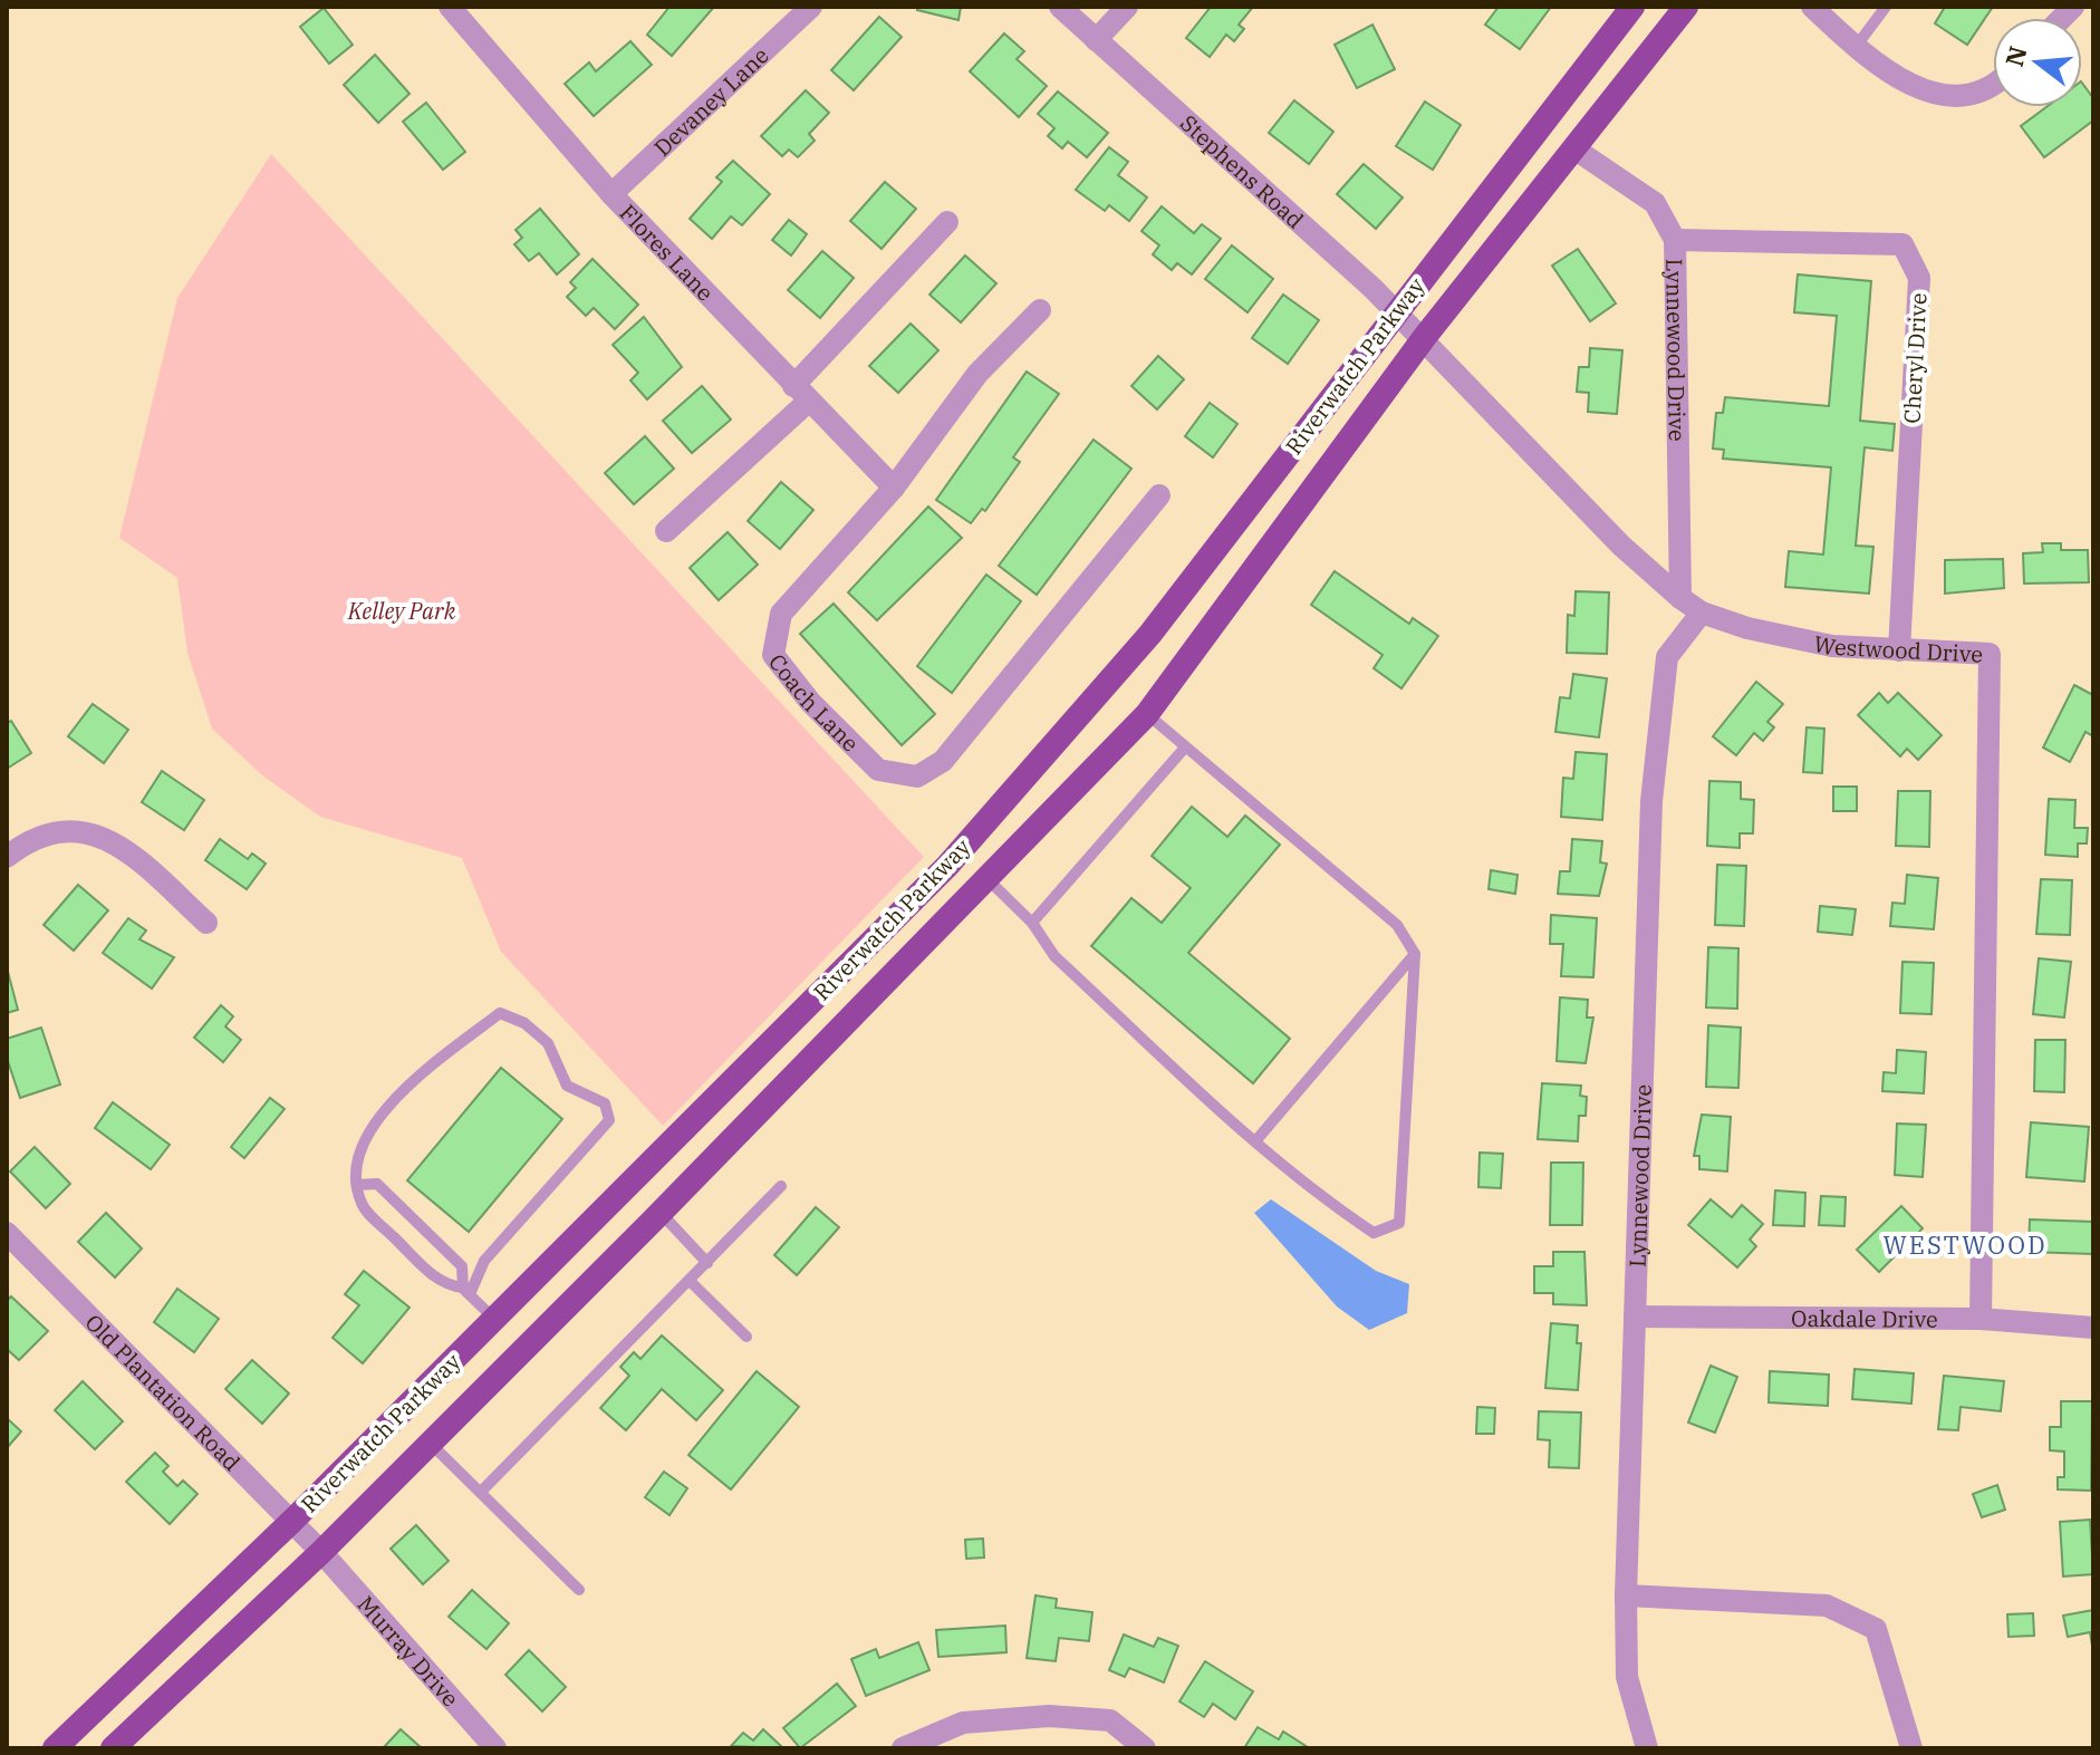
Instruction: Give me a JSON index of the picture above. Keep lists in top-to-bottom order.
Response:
{
  "streets": {
    "main road": ["Riverwatch Parkway"],
    "street": [
      "Devaney Lane",
      "Stephens Road",
      "Flores Lane",
      "Lynnewood Drive",
      "Cheryl Drive",
      "Westwood Drive",
      "Coach Lane",
      "Oakdale Drive",
      "Old Plantation Road",
      "Murray Drive"
    ]
  },
  "crossings": [
    ["Devaney Lane", "Flores Lane"],
    ["Stephens Road", "Riverwatch Parkway"],
    ["Stephens Road", "Westwood Drive"],
    ["Flores Lane", "Coach Lane"],
    ["Lynnewood Drive", "Cheryl Drive"],
    ["Lynnewood Drive", "Riverwatch Parkway"],
    ["Lynnewood Drive", "Westwood Drive"],
    ["Lynnewood Drive", "Oakdale Drive"],
    ["Cheryl Drive", "Westwood Drive"],
    ["Riverwatch Parkway", "Westwood Drive"],
    ["Riverwatch Parkway", "Old Plantation Road"],
    ["Riverwatch Parkway", "Murray Drive"],
    ["Westwood Drive", "Oakdale Drive"],
    ["Old Plantation Road", "Murray Drive"]
  ],
  "districts": ["WESTWOOD"],
  "parks": ["Kelley Park"],
  "north": "left"
}
